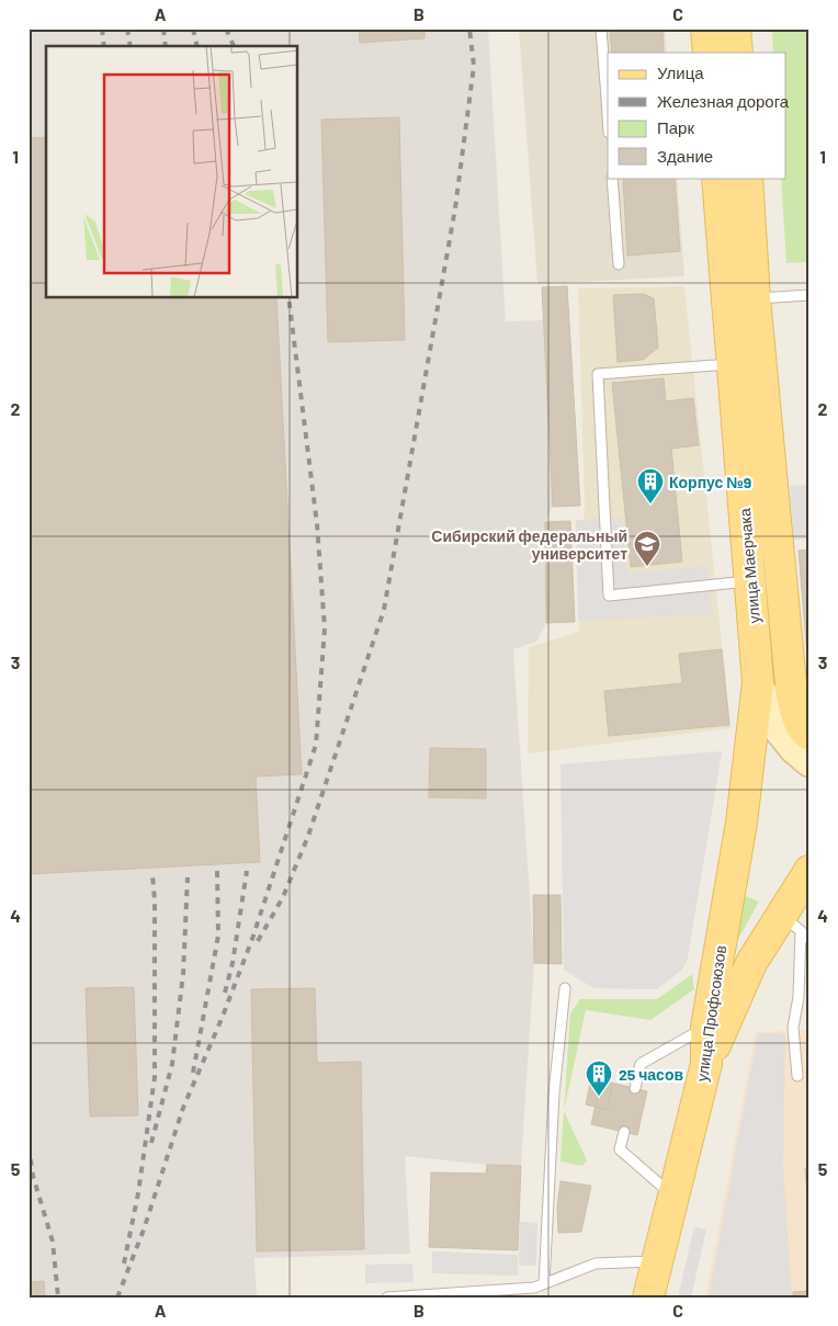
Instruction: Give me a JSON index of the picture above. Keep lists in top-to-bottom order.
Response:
{
  "streets": {
    "main road": ["улица Маерчака", "улица Профсоюзов"]
  },
  "crossings": [
    ["улица Маерчака", "улица Профсоюзов"]
  ],
  "places": {
    "building": ["Корпус №9", "25 часов"],
    "school or university": ["Сибирский федеральный университет"]
  },
  "legend": [
    "Улица",
    "Железная дорога",
    "Парк",
    "Здание"
  ],
  "grid": {
    "columns": ["A", "B", "C"],
    "rows": [
      "1",
      "2",
      "3",
      "4",
      "5"
    ]
  }
}
